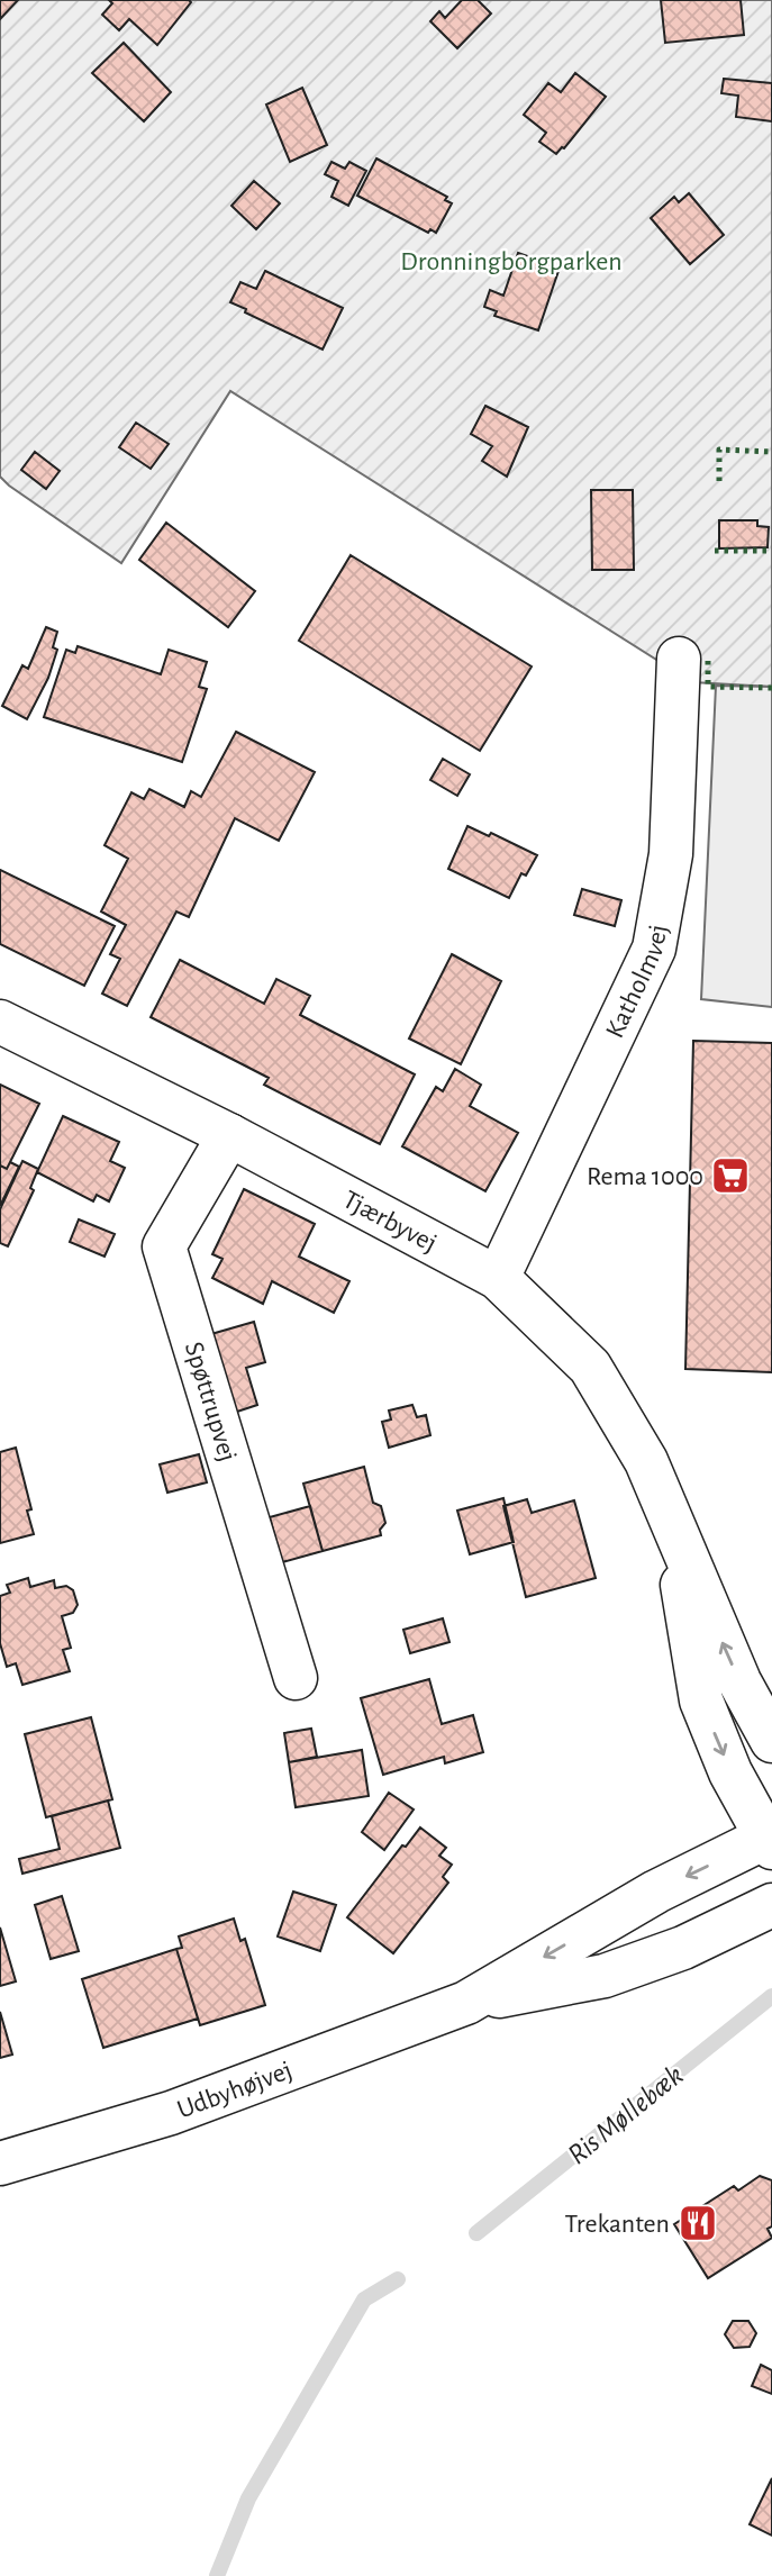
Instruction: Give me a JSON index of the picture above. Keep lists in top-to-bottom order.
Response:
{
  "streets": {
    "street": [
      "Katholmvej",
      "Tjærbyvej",
      "Spøttrupvej",
      "Udbyhøjvej"
    ]
  },
  "crossings": [
    ["Katholmvej", "Tjærbyvej"],
    ["Tjærbyvej", "Spøttrupvej"],
    ["Tjærbyvej", "Udbyhøjvej"]
  ],
  "water": ["Ris Møllebæk"],
  "parks": ["Dronningborgparken"],
  "places": {
    "supermarket": ["Rema 1000"],
    "restaurant": ["Trekanten"]
  }
}
